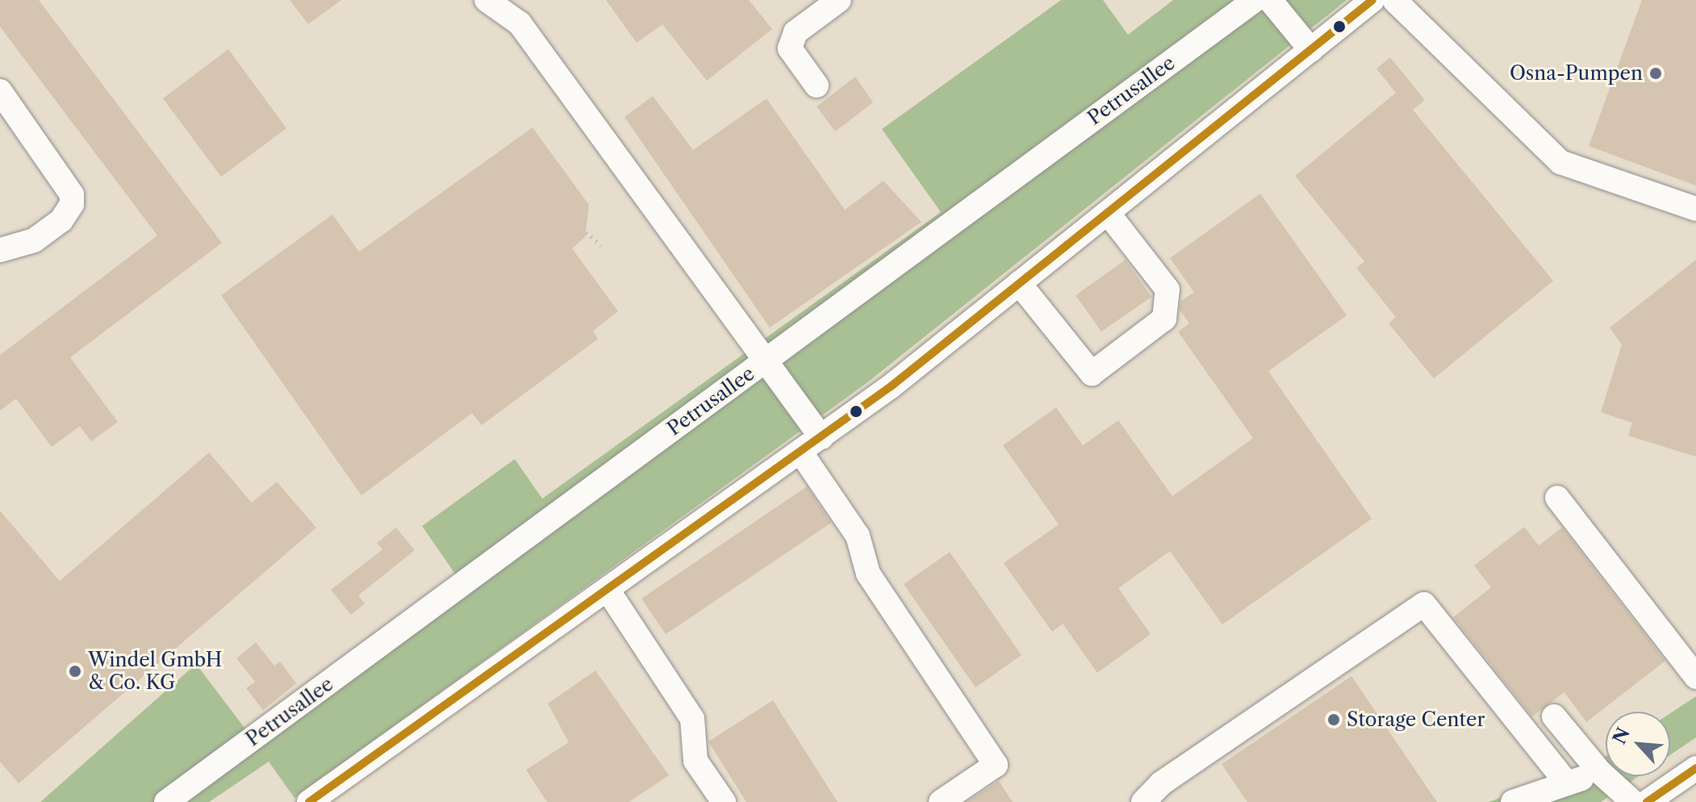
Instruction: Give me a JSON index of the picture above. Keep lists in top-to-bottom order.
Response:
{
  "streets": {
    "street": ["Petrusallee"]
  },
  "places": ["Osna-Pumpen", "Windel GmbH & Co. KG", "Storage Center"],
  "north": "top left"
}
